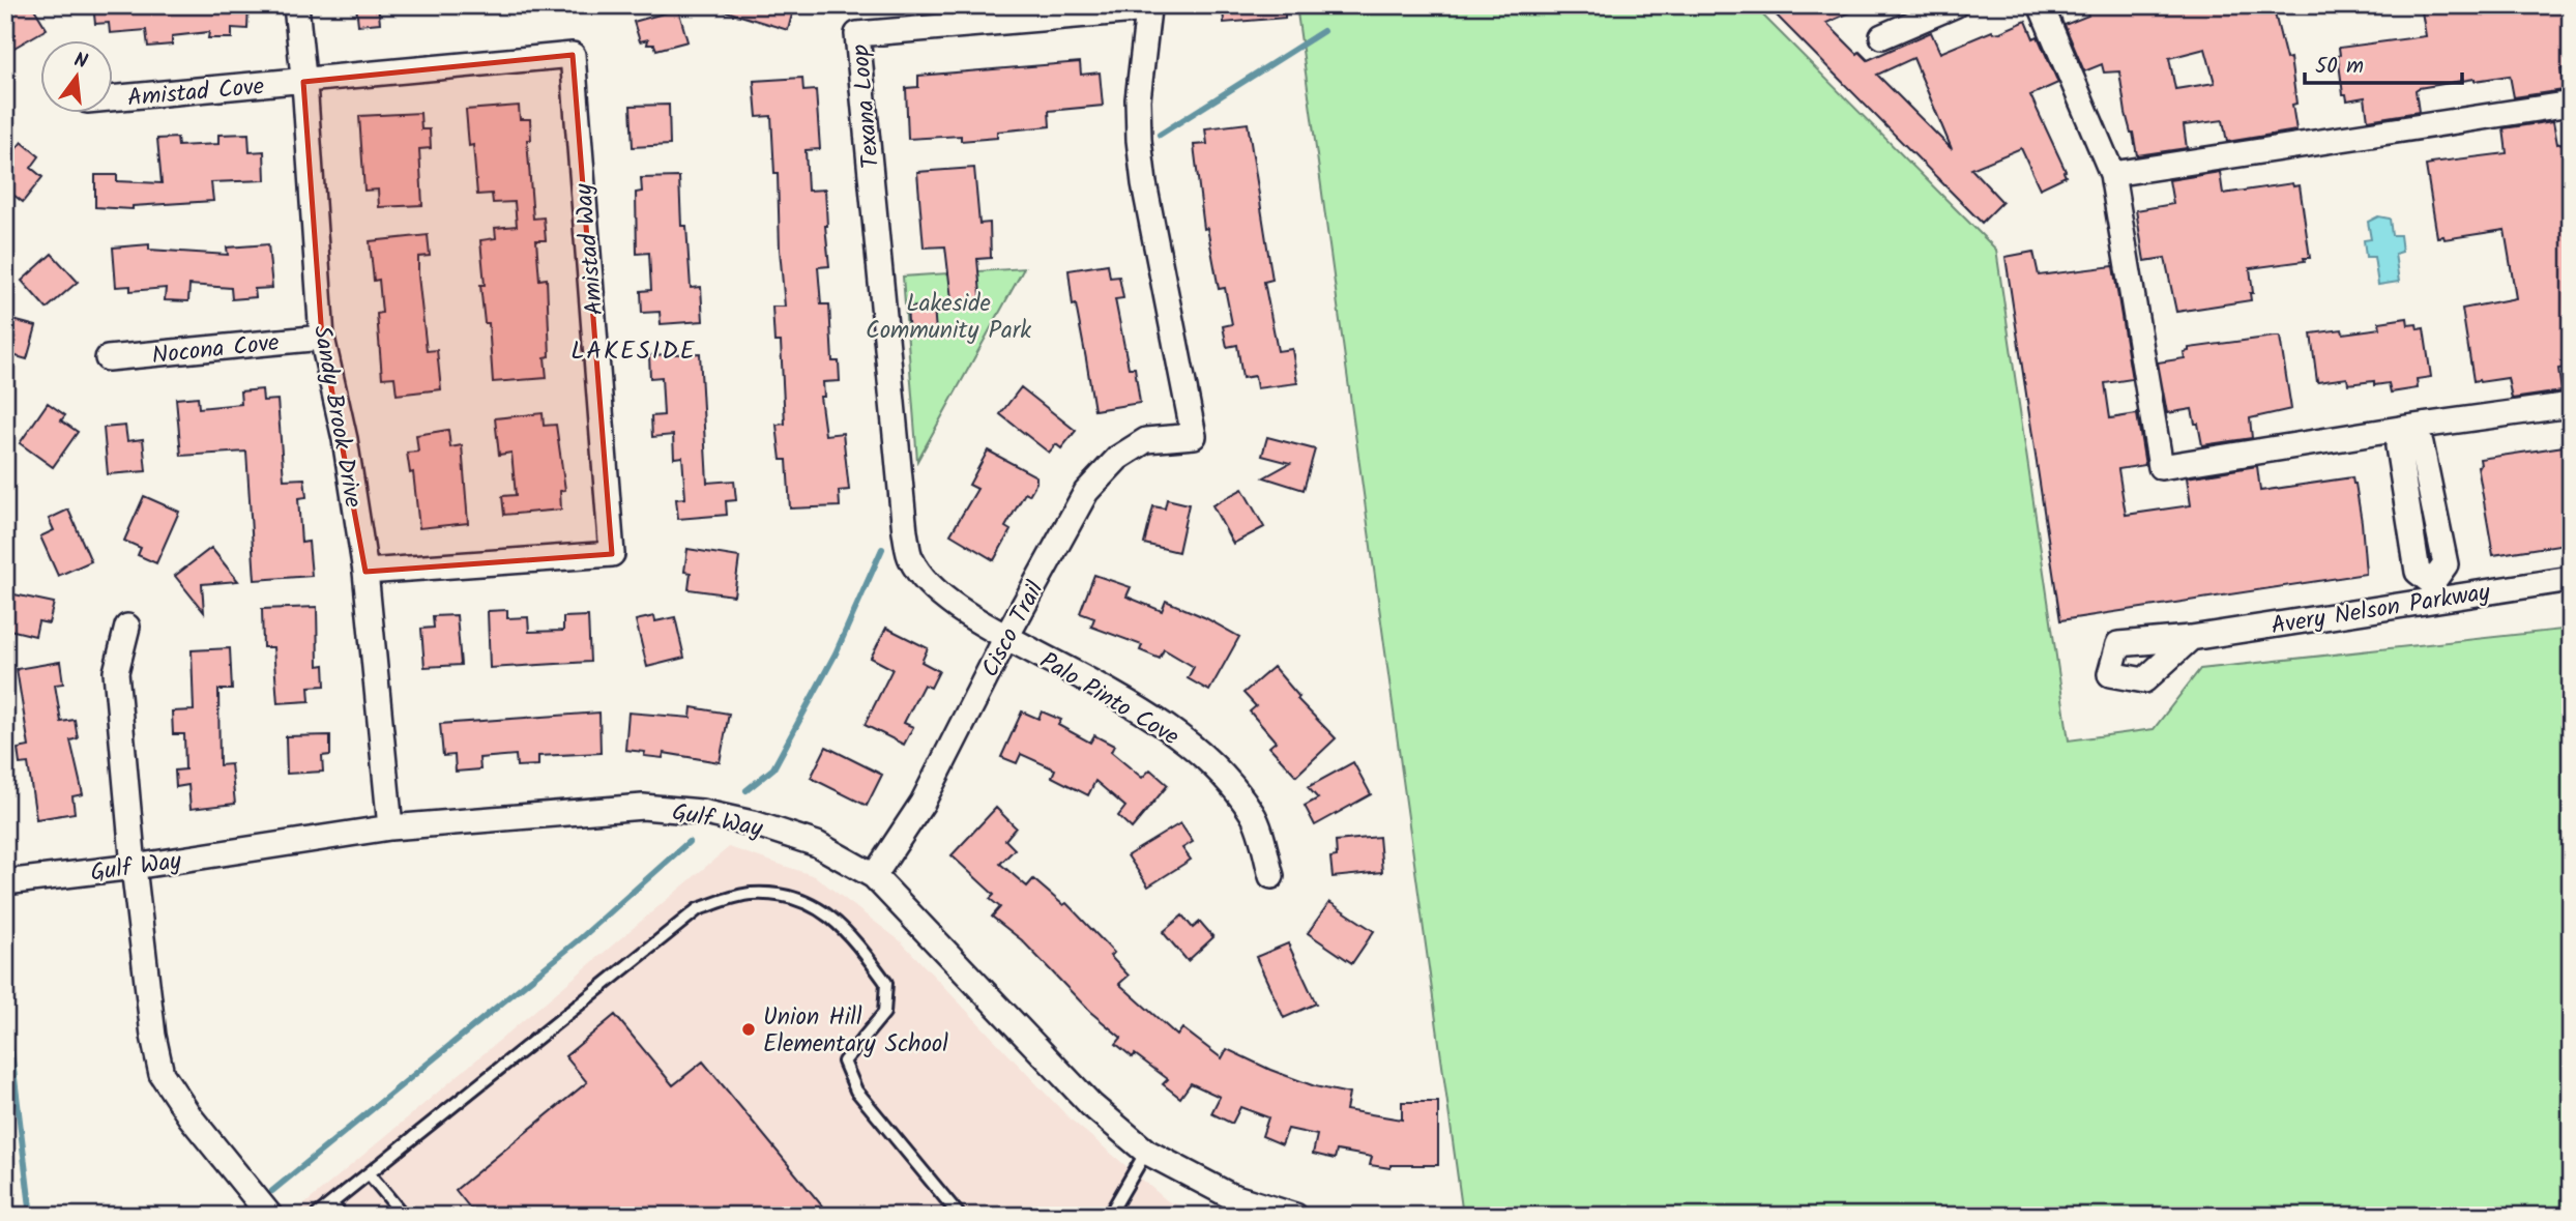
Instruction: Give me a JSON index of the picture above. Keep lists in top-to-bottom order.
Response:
{
  "streets": {
    "street": [
      "Amistad Cove",
      "Texana Loop",
      "Amistad Way",
      "Nocona Cove",
      "Sandy Brook Drive",
      "Avery Nelson Parkway",
      "Cisco Trail",
      "Palo Pinto Cove",
      "Gulf Way"
    ]
  },
  "crossings": [
    ["Amistad Cove", "Amistad Way"],
    ["Amistad Cove", "Sandy Brook Drive"],
    ["Texana Loop", "Cisco Trail"],
    ["Texana Loop", "Palo Pinto Cove"],
    ["Amistad Way", "Sandy Brook Drive"],
    ["Nocona Cove", "Sandy Brook Drive"],
    ["Sandy Brook Drive", "Gulf Way"],
    ["Cisco Trail", "Palo Pinto Cove"],
    ["Cisco Trail", "Gulf Way"]
  ],
  "districts": ["LAKESIDE"],
  "parks": ["Lakeside Community Park"],
  "places": ["Union Hill Elementary School"],
  "scale_bar": "50 m",
  "north": "top"
}
